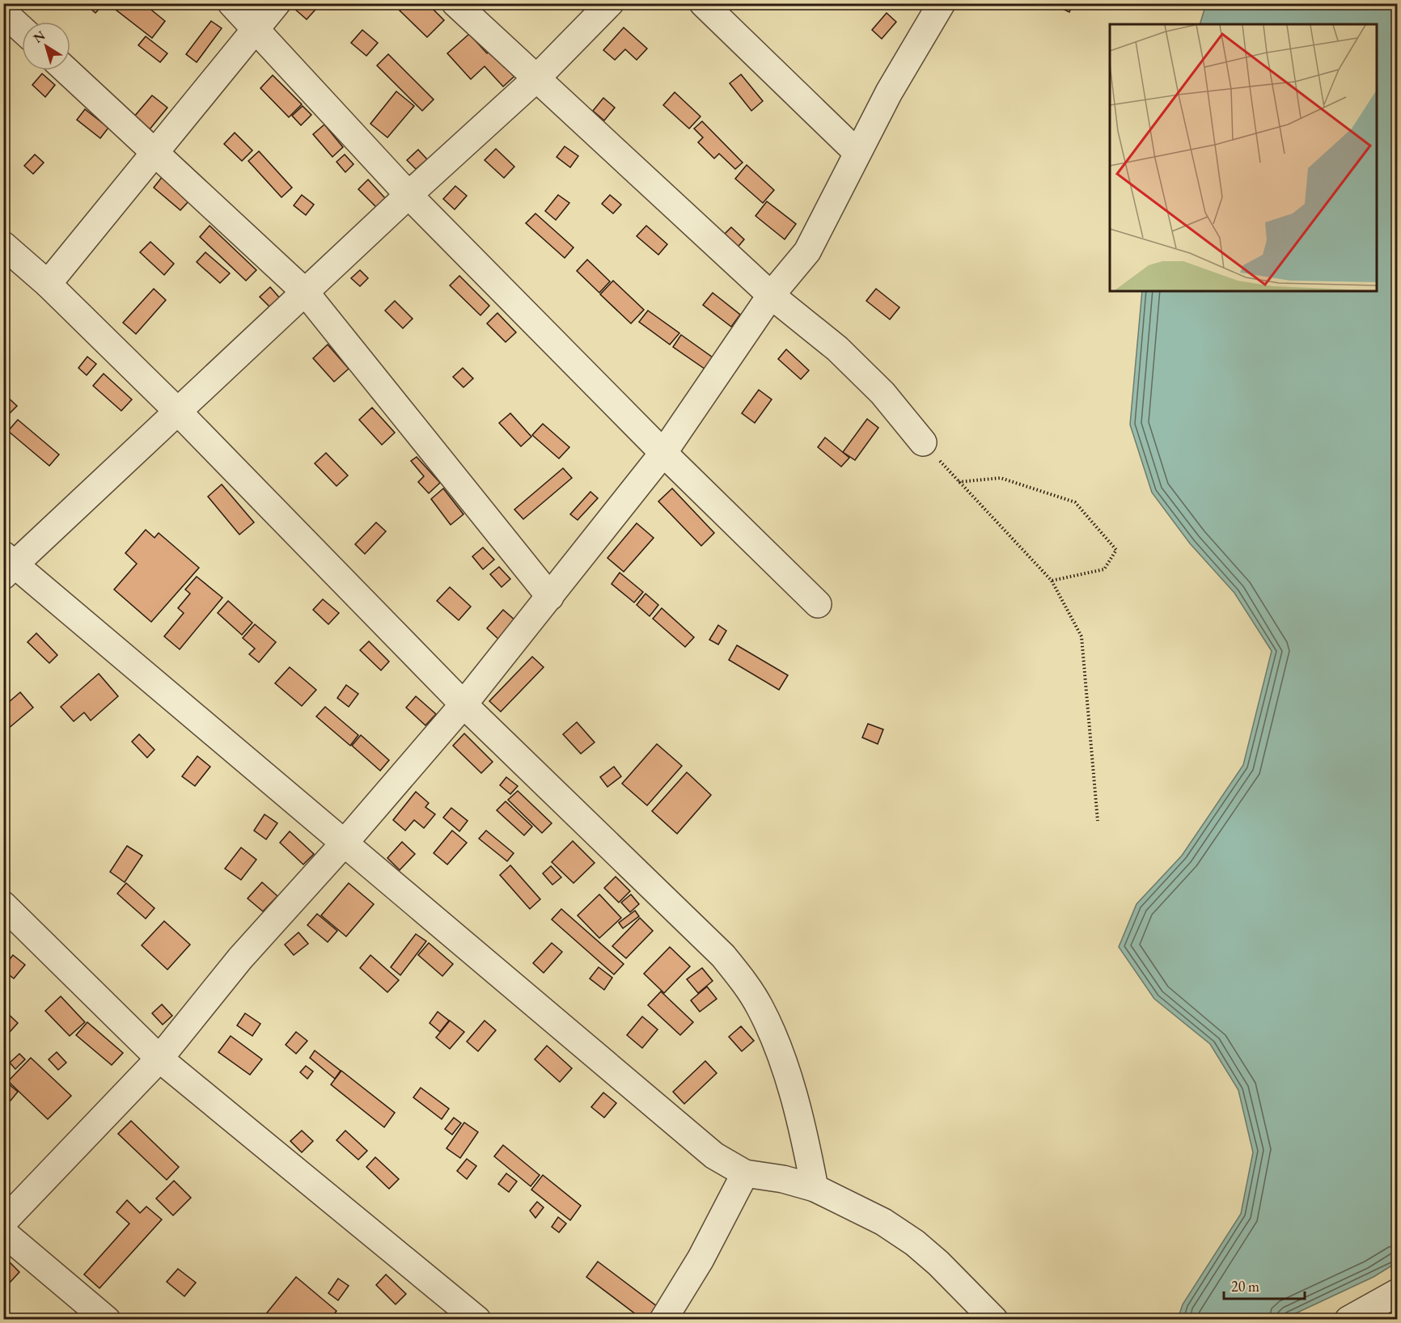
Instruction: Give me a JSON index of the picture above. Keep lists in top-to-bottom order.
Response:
{
  "scale_bar": "20 m",
  "north": "top left"
}
